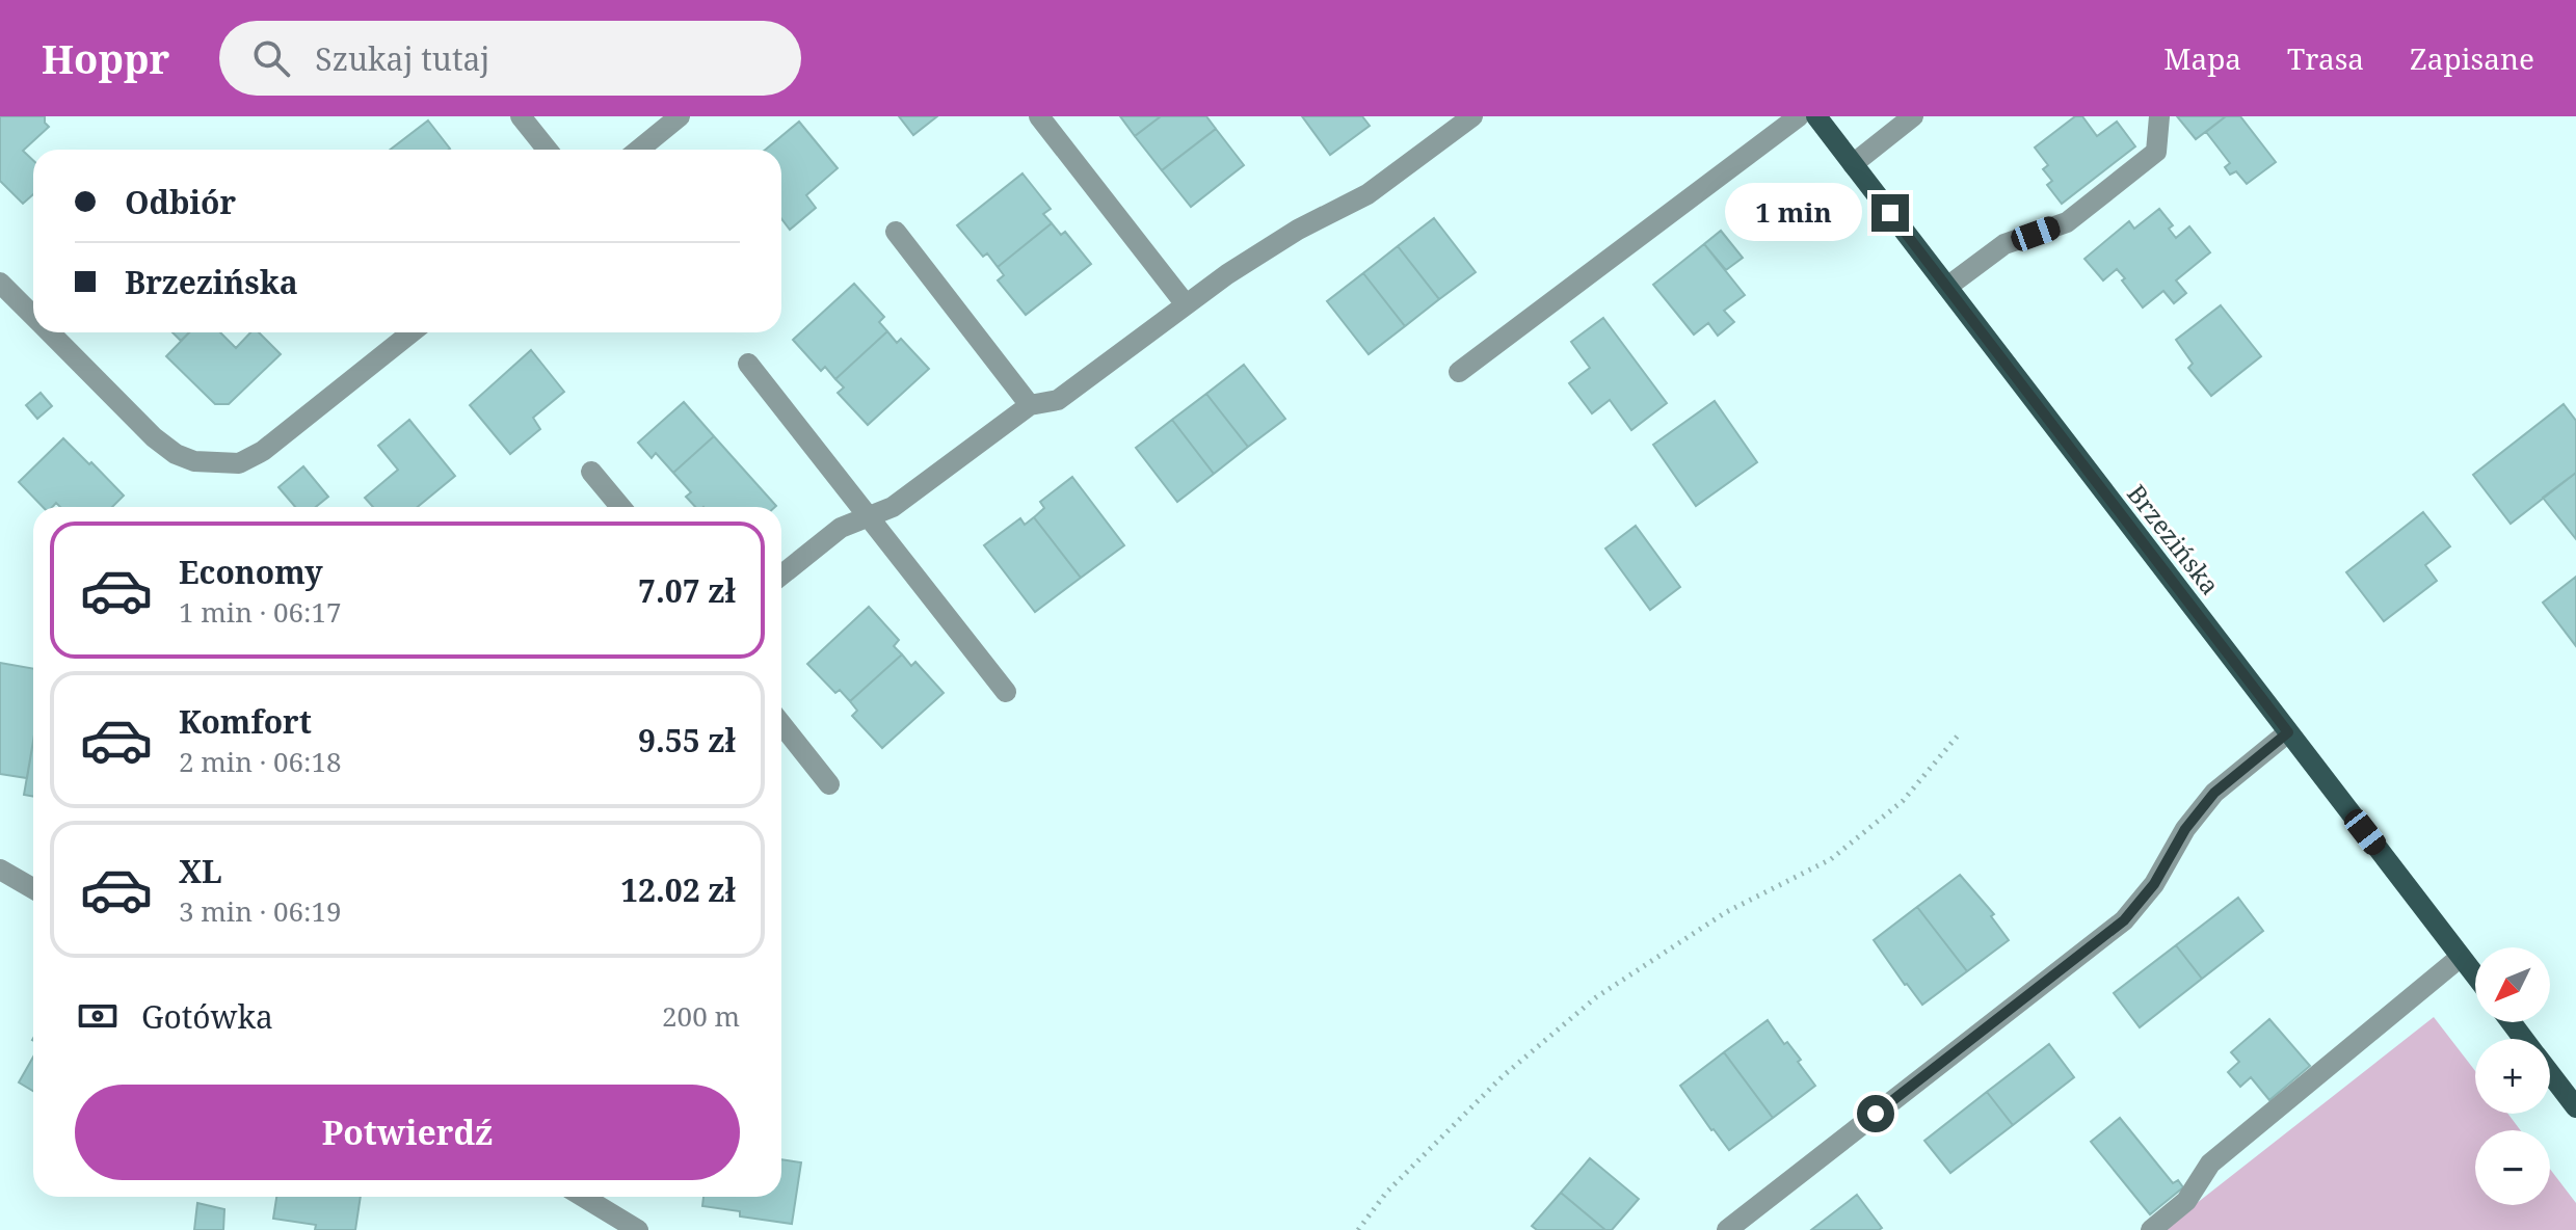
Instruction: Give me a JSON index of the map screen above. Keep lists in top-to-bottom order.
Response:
{
  "streets": {
    "main road": ["Brzezińska"]
  },
  "north": "bottom left",
  "page": {
    "header": "Hoppr",
    "search": "Szukaj tutaj",
    "nav": ["Mapa", "Trasa", "Zapisane"],
    "banner": ["Odbiór", "Brzezińska"],
    "bubble": "1 min",
    "list": [
      {
        "name": "Economy",
        "note": "1 min · 06:17",
        "value": "7.07 zł"
      },
      {
        "name": "Komfort",
        "note": "2 min · 06:18",
        "value": "9.55 zł"
      },
      {
        "name": "XL",
        "note": "3 min · 06:19",
        "value": "12.02 zł"
      }
    ],
    "map_buttons": ["+", "−"],
    "pay": ["Gotówka", "200 m"],
    "buttons": "Potwierdź"
  }
}
